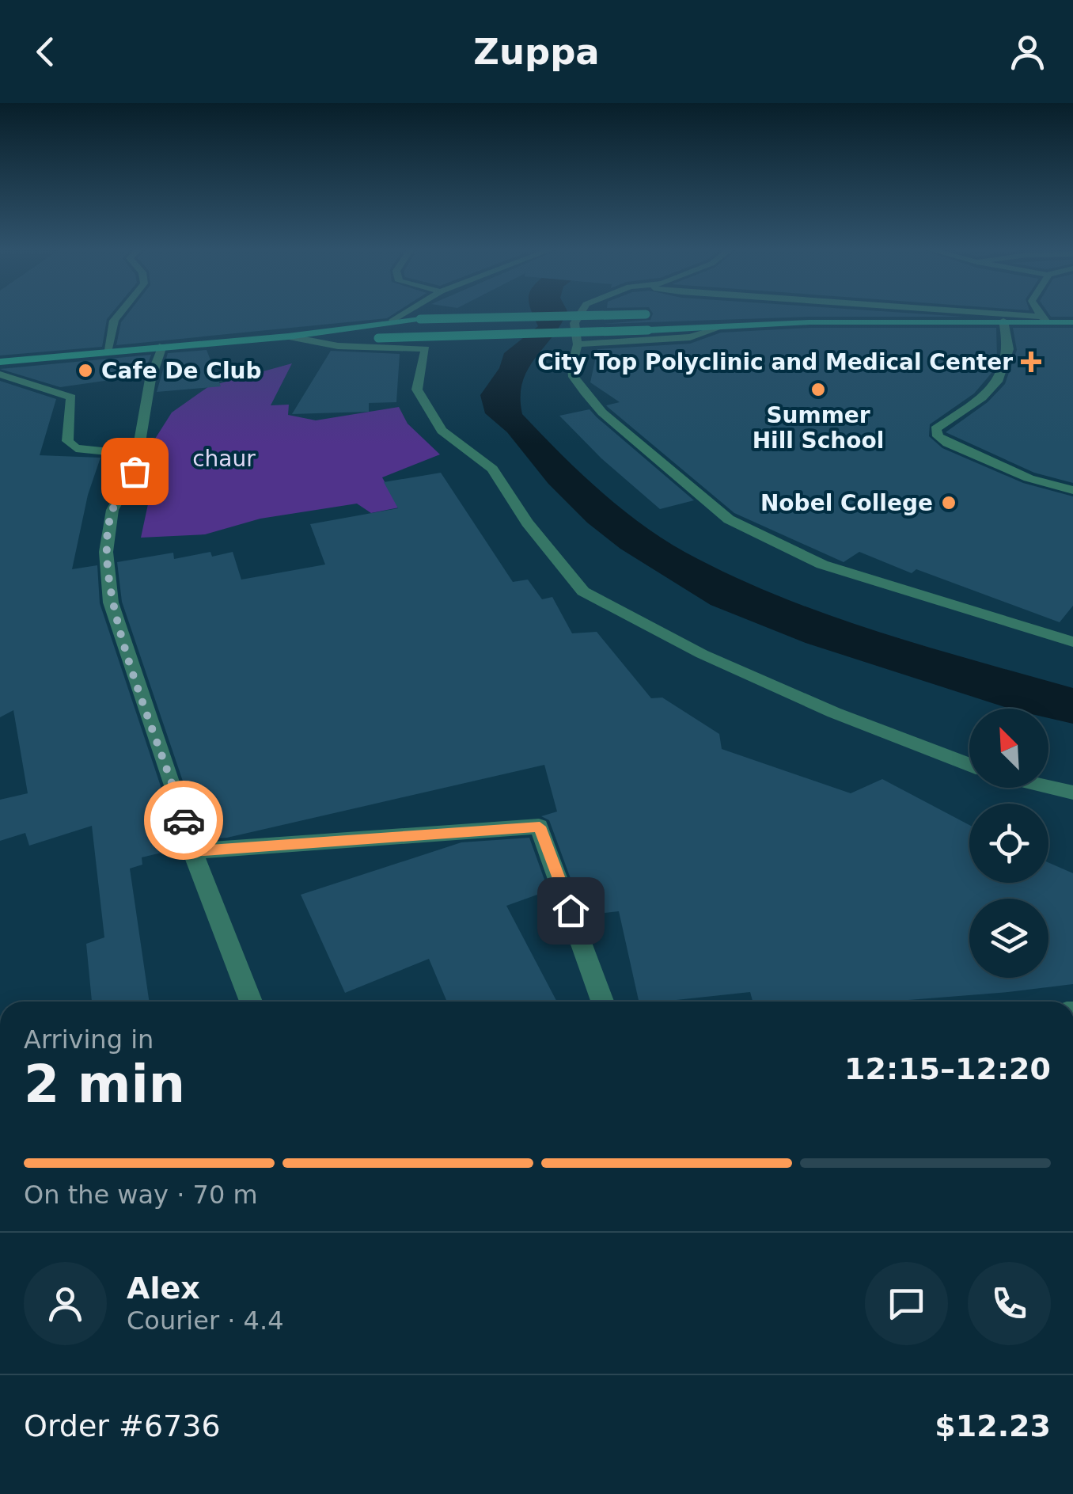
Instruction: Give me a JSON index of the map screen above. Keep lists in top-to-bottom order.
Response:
{
  "parks": ["chaur"],
  "places": {
    "health": ["City Top Polyclinic and Medical Center"],
    "other": ["Cafe De Club", "Summer Hill School", "Nobel College"]
  },
  "north": "top left",
  "page": {
    "header": "Zuppa",
    "heading": ["2 min", "Arriving in", "12:15–12:20"],
    "panel": [
      "Alex",
      "Courier · 4.4",
      "Order #6736",
      "$12.23"
    ],
    "bar": "On the way · 70 m"
  }
}
